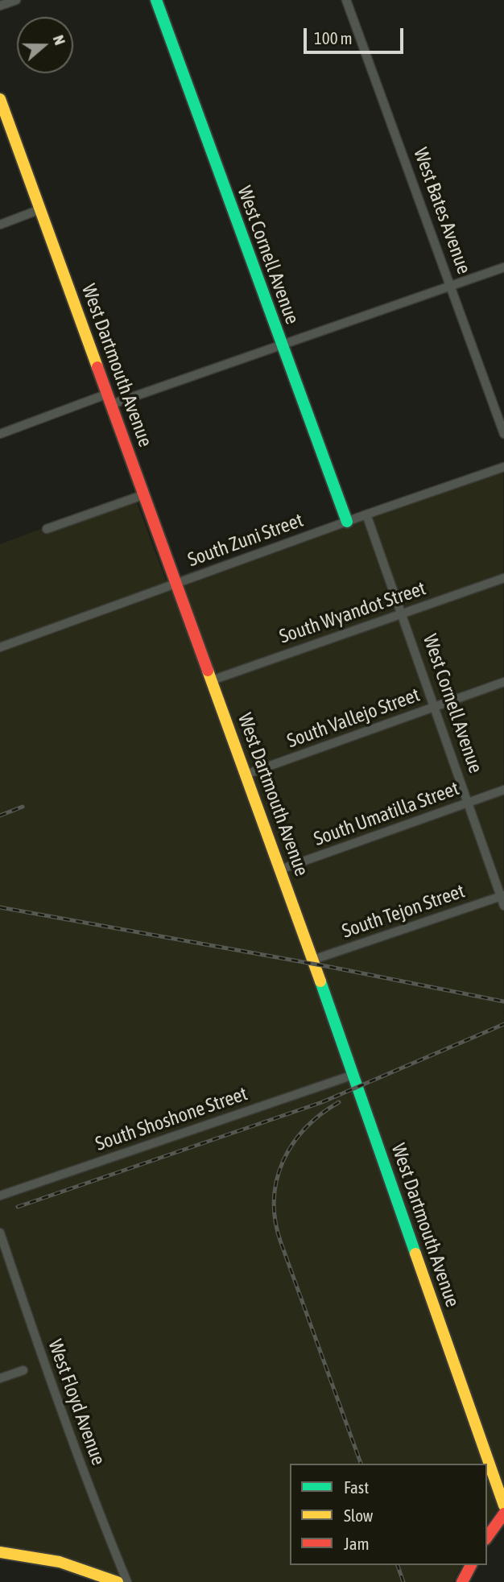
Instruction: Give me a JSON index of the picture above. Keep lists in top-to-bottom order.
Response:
{
  "streets": {
    "main road": ["West Cornell Avenue", "West Dartmouth Avenue"],
    "street": [
      "West Bates Avenue",
      "South Zuni Street",
      "South Wyandot Street",
      "South Vallejo Street",
      "South Umatilla Street",
      "South Tejon Street",
      "South Shoshone Street",
      "West Floyd Avenue"
    ]
  },
  "crossings": [
    ["West Cornell Avenue", "South Zuni Street"],
    ["West Cornell Avenue", "South Wyandot Street"],
    ["West Cornell Avenue", "South Vallejo Street"],
    ["West Cornell Avenue", "South Umatilla Street"],
    ["West Cornell Avenue", "South Tejon Street"],
    ["West Dartmouth Avenue", "South Zuni Street"],
    ["West Dartmouth Avenue", "South Wyandot Street"],
    ["West Dartmouth Avenue", "South Vallejo Street"],
    ["West Dartmouth Avenue", "South Umatilla Street"],
    ["West Dartmouth Avenue", "South Tejon Street"],
    ["West Dartmouth Avenue", "South Shoshone Street"]
  ],
  "legend": ["Fast", "Slow", "Jam"],
  "scale_bar": "100 m",
  "north": "right"
}
